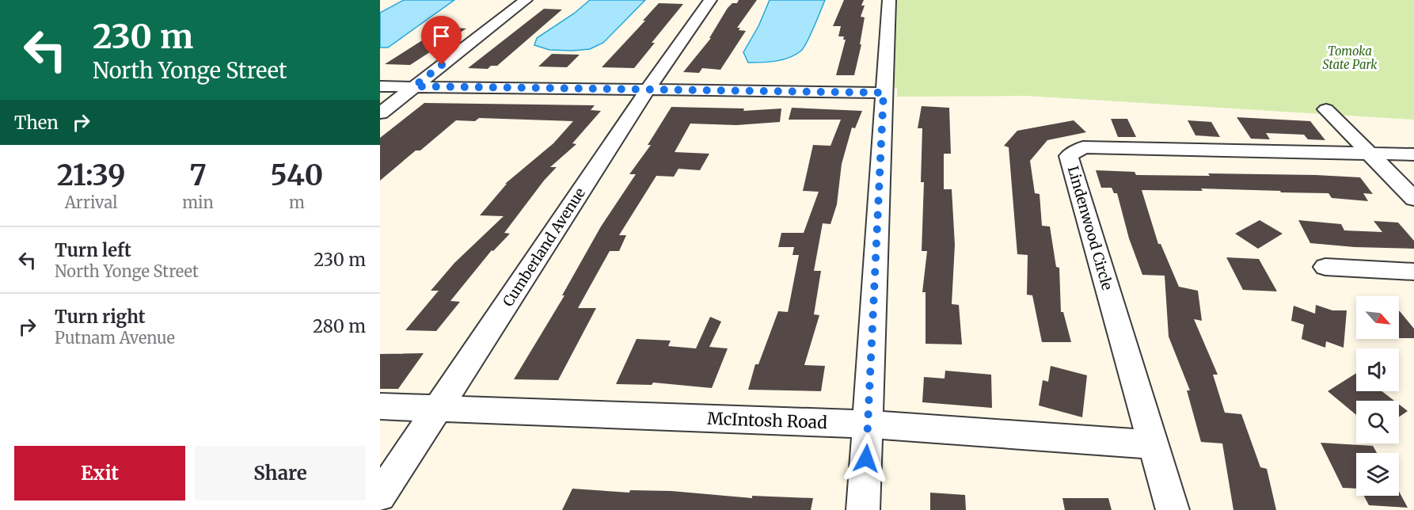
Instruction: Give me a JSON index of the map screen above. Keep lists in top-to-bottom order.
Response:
{
  "streets": {
    "street": ["Lindenwood Circle", "Cumberland Avenue", "McIntosh Road"]
  },
  "crossings": [
    ["Lindenwood Circle", "McIntosh Road"],
    ["Cumberland Avenue", "McIntosh Road"]
  ],
  "parks": ["Tomoka State Park"],
  "north": "bottom right",
  "page": {
    "turn": ["230 m", "North Yonge Street"],
    "then": "Then",
    "eta": [
      "21:39",
      "Arrival",
      "7",
      "min",
      "540",
      "m"
    ],
    "list": [
      {
        "name": "Turn left",
        "note": "North Yonge Street",
        "value": "230 m"
      },
      {
        "name": "Turn right",
        "note": "Putnam Avenue",
        "value": "280 m"
      }
    ],
    "buttons": ["Exit", "Share"]
  }
}
